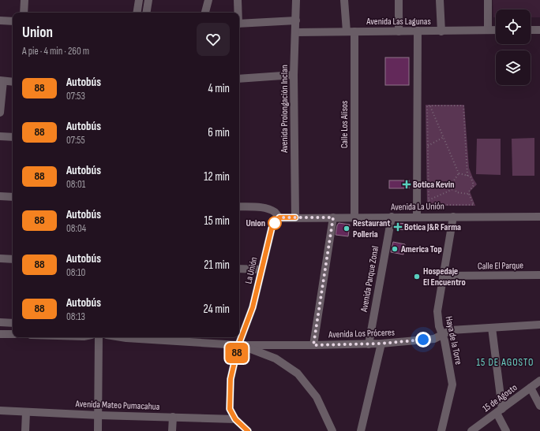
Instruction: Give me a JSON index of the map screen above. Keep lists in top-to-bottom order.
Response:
{
  "streets": {
    "street": [
      "Avenida Las Lagunas",
      "Avenida Prolongación Inclan",
      "Calle Los Alisos",
      "Avenida La Unión",
      "Calle El Parque",
      "La Unión",
      "Avenida Parque Zonal",
      "Avenida Los Próceres",
      "Haya de la Torre",
      "15 de Agosto",
      "Avenida Mateo Pumacahua"
    ]
  },
  "crossings": [
    ["Avenida Las Lagunas", "Avenida Prolongación Inclan"],
    ["Avenida Las Lagunas", "Calle Los Alisos"],
    ["Avenida Prolongación Inclan", "Avenida La Unión"],
    ["Calle Los Alisos", "Avenida La Unión"],
    ["Avenida La Unión", "Avenida Parque Zonal"],
    ["Avenida La Unión", "Haya de la Torre"],
    ["Calle El Parque", "Haya de la Torre"],
    ["La Unión", "Avenida Los Próceres"],
    ["La Unión", "Avenida Mateo Pumacahua"],
    ["Avenida Parque Zonal", "Avenida Los Próceres"],
    ["Avenida Los Próceres", "Haya de la Torre"]
  ],
  "districts": ["15 DE AGOSTO"],
  "places": {
    "health": ["Botica Kevin", "Botica J&R Farma"],
    "other": [
      "Union",
      "Restaurant Polleria",
      "America Top",
      "Hospedaje El Encuentro"
    ]
  },
  "lines": ["bus line 88"],
  "page": {
    "on_map": "88",
    "heading": ["Union", "A pie · 4 min · 260 m"],
    "list": [
      {
        "mark": "88",
        "name": "Autobús",
        "note": "07:53",
        "value": "4 min"
      },
      {
        "mark": "88",
        "name": "Autobús",
        "note": "07:55",
        "value": "6 min"
      },
      {
        "mark": "88",
        "name": "Autobús",
        "note": "08:01",
        "value": "12 min"
      },
      {
        "mark": "88",
        "name": "Autobús",
        "note": "08:04",
        "value": "15 min"
      },
      {
        "mark": "88",
        "name": "Autobús",
        "note": "08:10",
        "value": "21 min"
      },
      {
        "mark": "88",
        "name": "Autobús",
        "note": "08:13",
        "value": "24 min"
      }
    ]
  }
}
